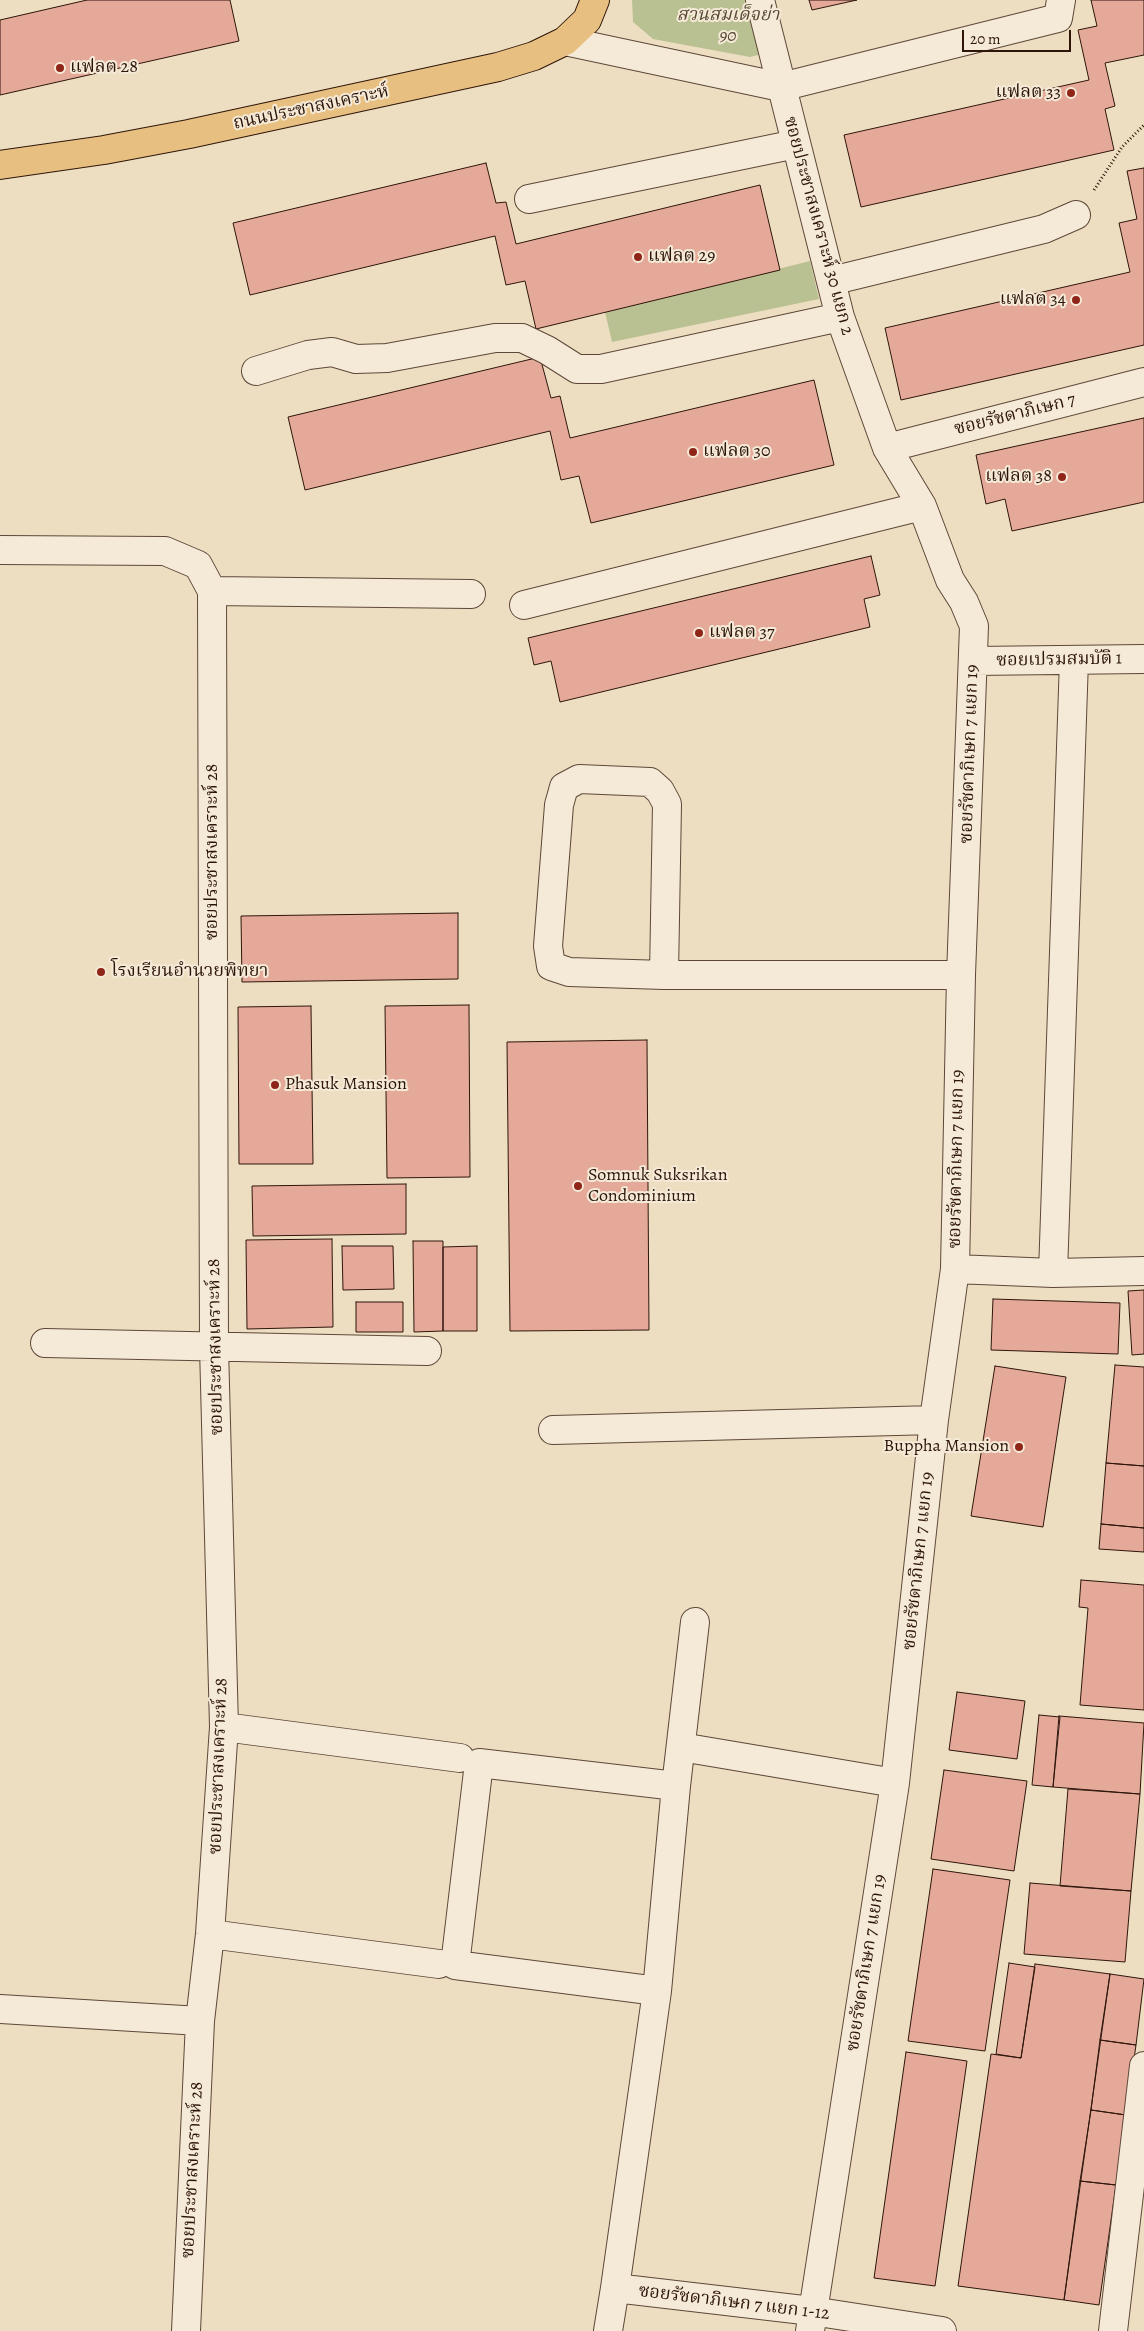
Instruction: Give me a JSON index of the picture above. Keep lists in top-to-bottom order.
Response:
{
  "streets": {
    "main road": ["ถนนประชาสงเคราะห์"],
    "street": [
      "ซอยประชาสงเคราะห์ 30 แยก 2",
      "ซอยรัชดาภิเษก 7",
      "ซอยเปรมสมบัติ 1",
      "ซอยรัชดาภิเษก 7 แยก 19",
      "ซอยประชาสงเคราะห์ 28",
      "ซอยรัชดาภิเษก 7 แยก 1-12"
    ]
  },
  "crossings": [
    ["ซอยประชาสงเคราะห์ 30 แยก 2", "ซอยรัชดาภิเษก 7"],
    ["ซอยประชาสงเคราะห์ 30 แยก 2", "ซอยรัชดาภิเษก 7 แยก 19"],
    ["ซอยรัชดาภิเษก 7", "ซอยรัชดาภิเษก 7 แยก 19"],
    ["ซอยเปรมสมบัติ 1", "ซอยรัชดาภิเษก 7 แยก 19"],
    ["ซอยรัชดาภิเษก 7 แยก 19", "ซอยรัชดาภิเษก 7 แยก 1-12"]
  ],
  "parks": ["สวนสมเด็จย่า 90"],
  "places": [
    "แฟลต 28",
    "แฟลต 33",
    "แฟลต 29",
    "แฟลต 34",
    "แฟลต 30",
    "แฟลต 38",
    "แฟลต 37",
    "โรงเรียนอำนวยพิทยา",
    "Phasuk Mansion",
    "Somnuk Suksrikan Condominium",
    "Buppha Mansion"
  ],
  "scale_bar": "20 m"
}
